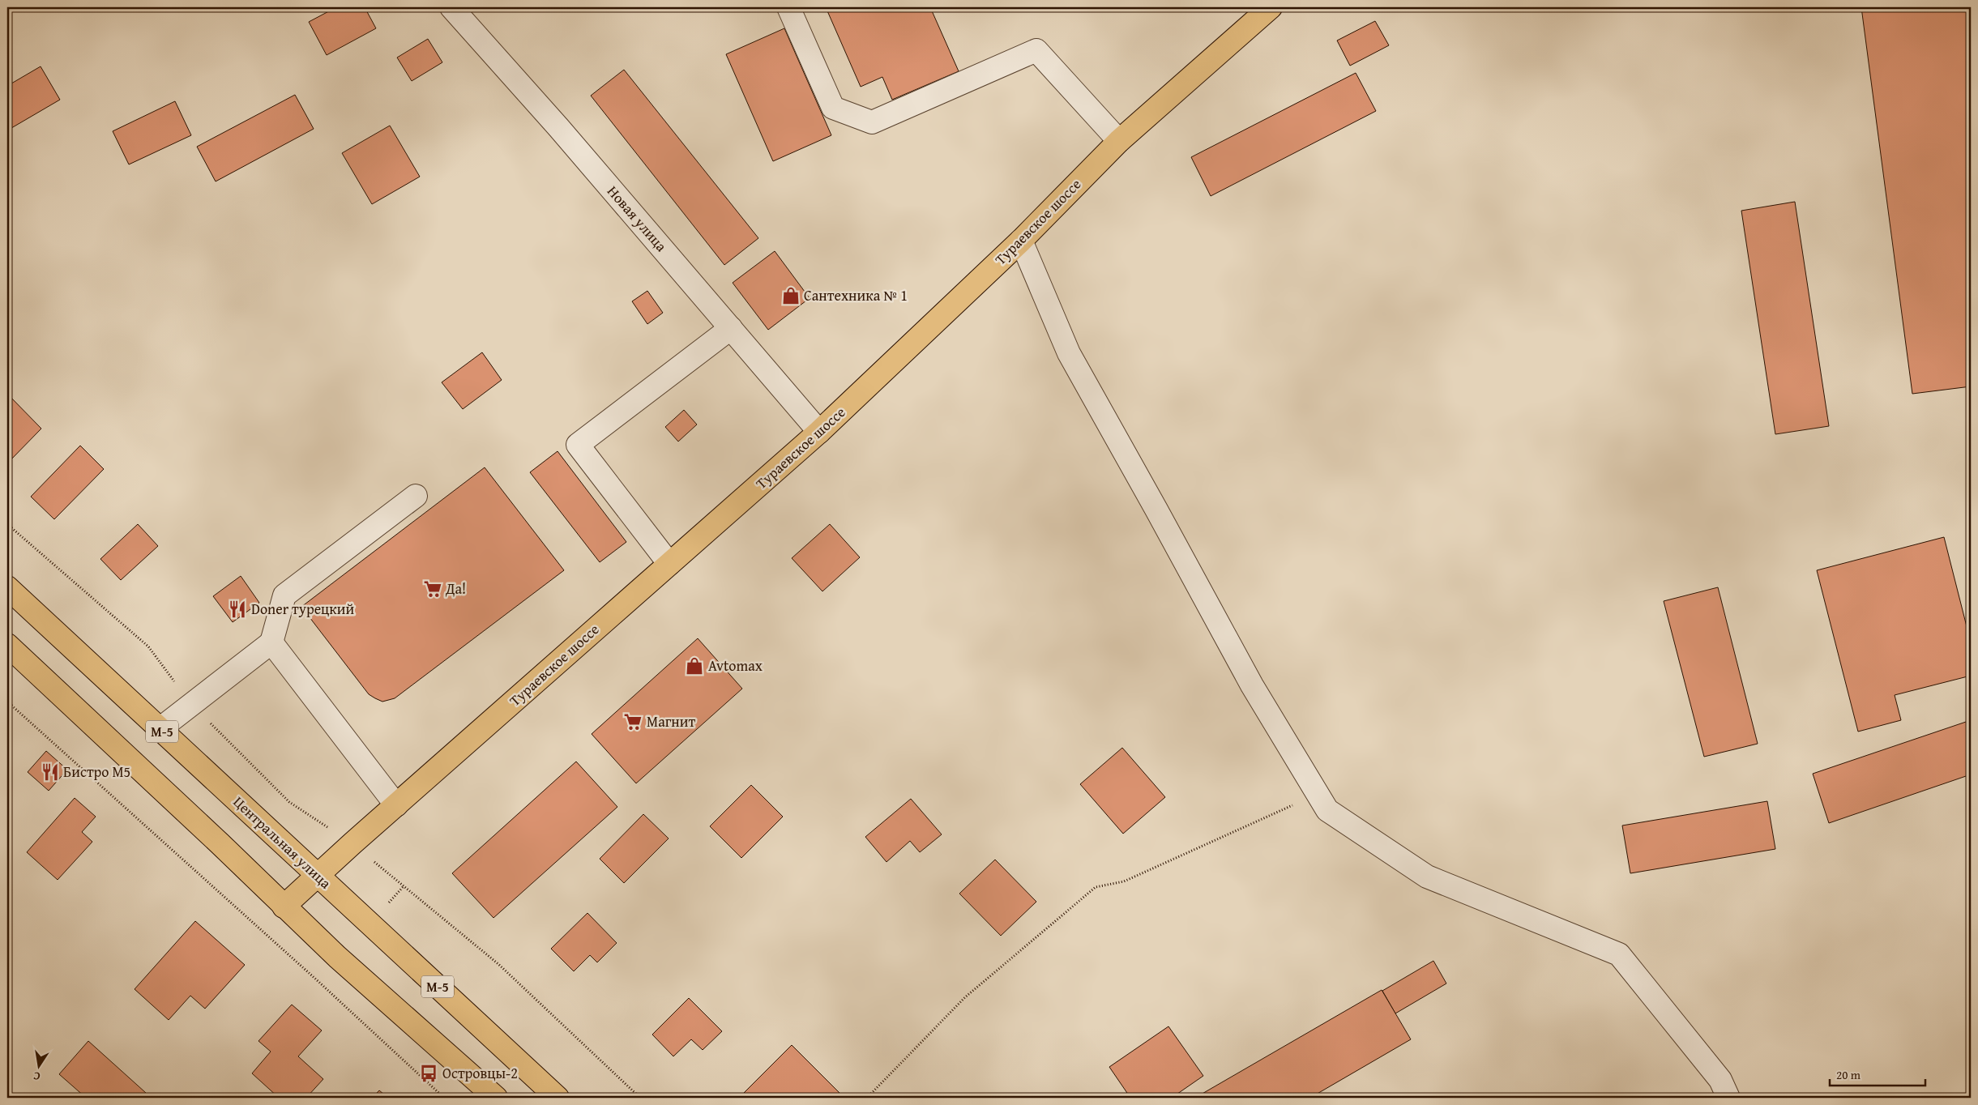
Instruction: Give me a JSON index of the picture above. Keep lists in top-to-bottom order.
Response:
{
  "streets": {
    "main road": ["Тураевское шоссе", "М-5", "Центральная улица"],
    "street": ["Новая улица"]
  },
  "crossings": [
    ["Новая улица", "Тураевское шоссе"],
    ["Тураевское шоссе", "Центральная улица"]
  ],
  "places": {
    "shop": ["Сантехника № 1", "Avtomax"],
    "supermarket": ["Да!", "Магнит"],
    "restaurant": ["Doner турецкий", "Бистро М5"],
    "bus stop": ["Островцы-2"]
  },
  "scale_bar": "20 m",
  "north": "bottom"
}
